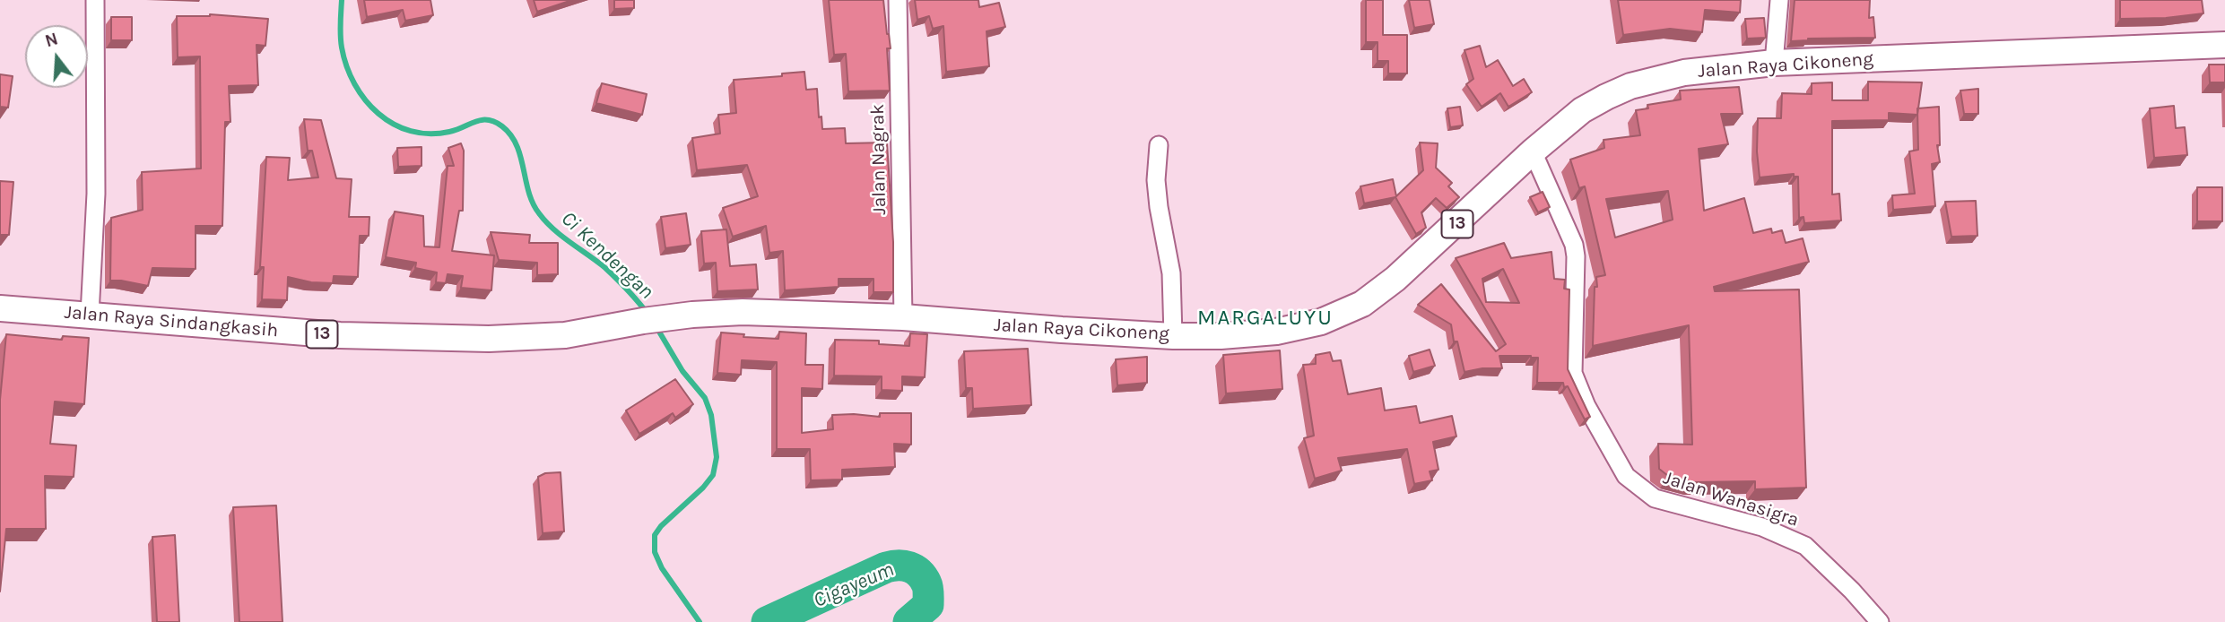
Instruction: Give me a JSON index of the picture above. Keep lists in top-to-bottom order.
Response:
{
  "streets": {
    "highway": ["Jalan Raya Cikoneng", "13", "Jalan Raya Sindangkasih"],
    "street": ["Jalan Nagrak", "Jalan Wanasigra"]
  },
  "crossings": [
    ["Jalan Raya Cikoneng", "Jalan Nagrak"],
    ["Jalan Raya Cikoneng", "Jalan Raya Sindangkasih"],
    ["Jalan Raya Cikoneng", "Jalan Wanasigra"]
  ],
  "districts": ["MARGALUYU"],
  "water": ["Ci Kendengan", "Cigayeum"],
  "north": "top"
}
